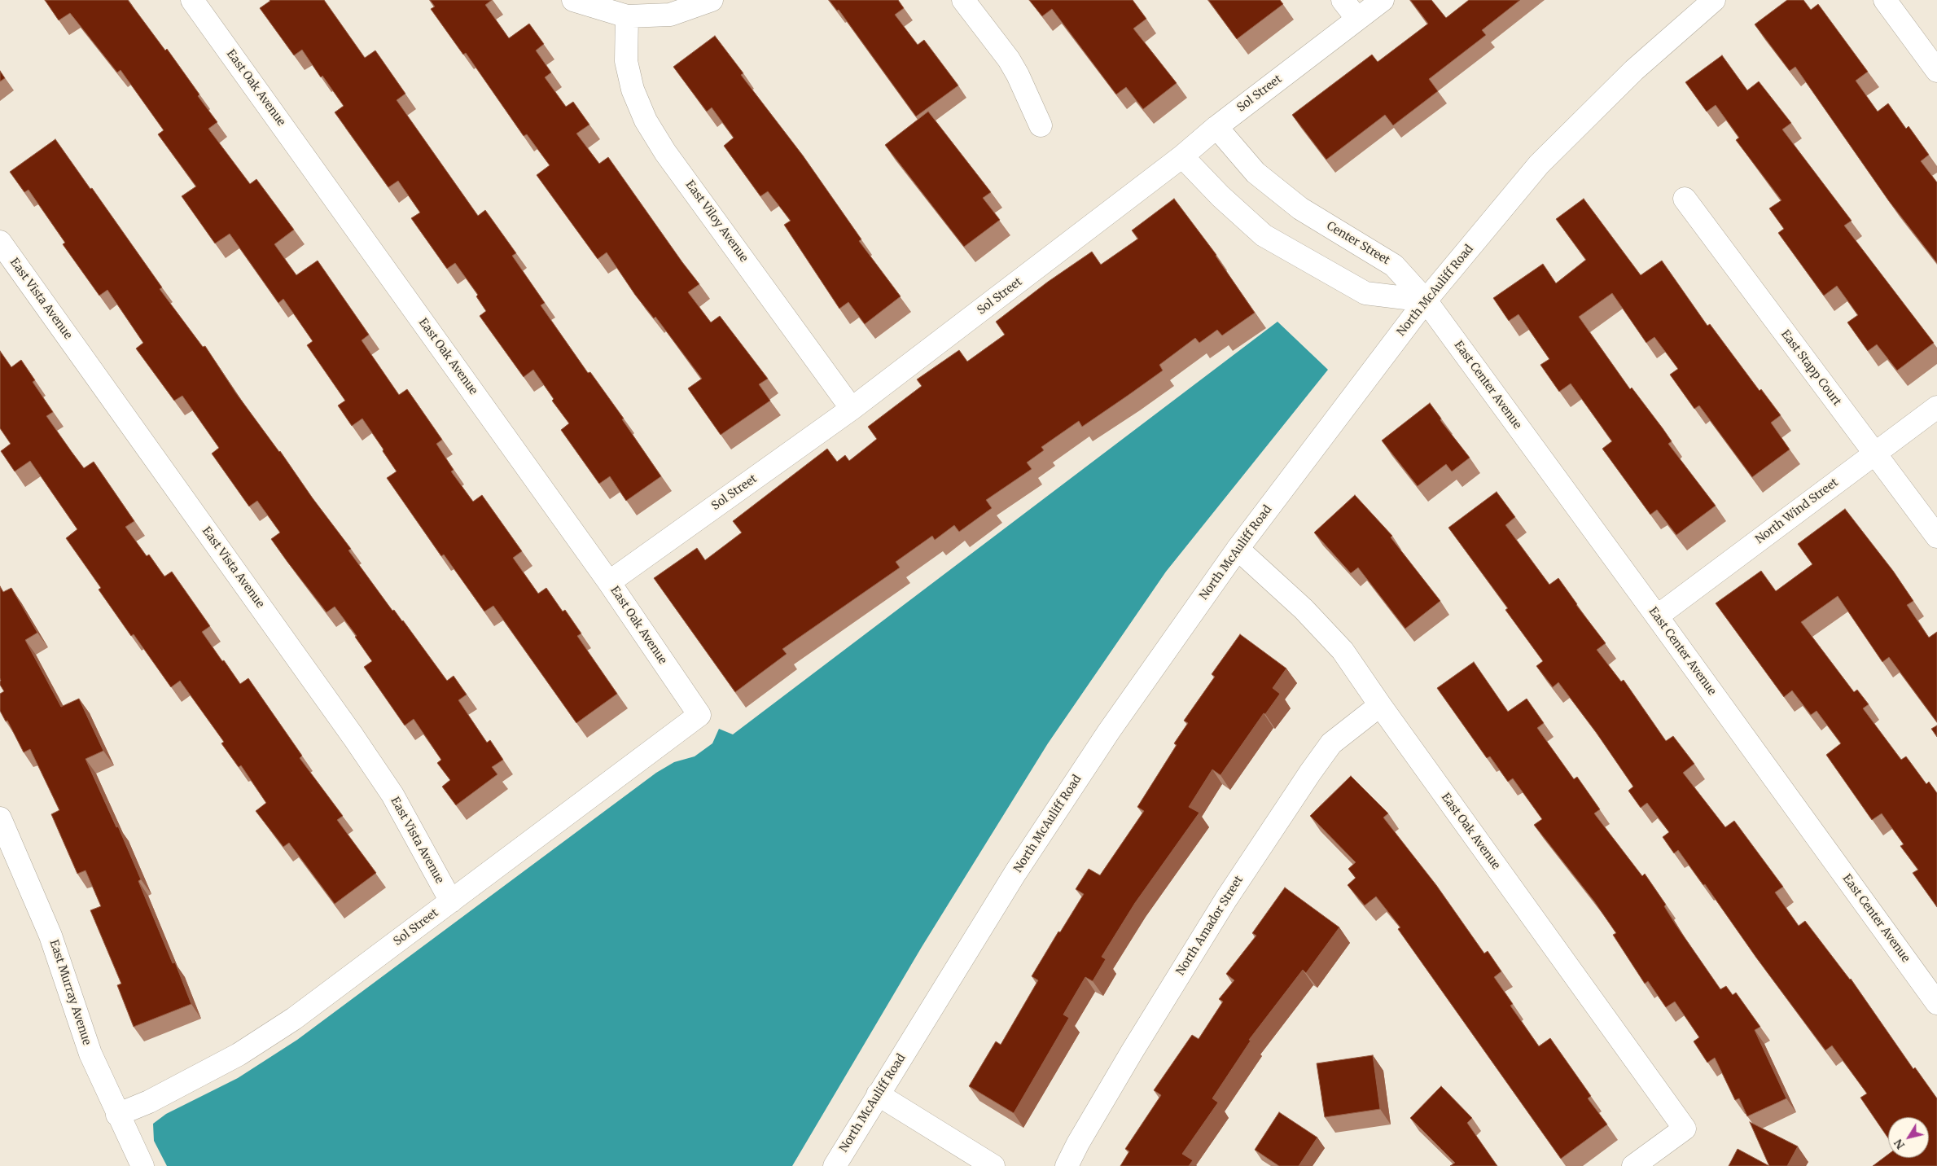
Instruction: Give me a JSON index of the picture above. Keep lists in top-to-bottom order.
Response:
{
  "streets": {
    "street": [
      "East Oak Avenue",
      "Sol Street",
      "East Viloy Avenue",
      "Center Street",
      "North McAuliff Road",
      "East Vista Avenue",
      "East Stapp Court",
      "East Center Avenue",
      "North Wind Street",
      "North Amador Street",
      "East Murray Avenue"
    ]
  },
  "crossings": [
    ["East Oak Avenue", "Sol Street"],
    ["East Oak Avenue", "North McAuliff Road"],
    ["East Oak Avenue", "North Amador Street"],
    ["Sol Street", "East Viloy Avenue"],
    ["Sol Street", "Center Street"],
    ["Sol Street", "East Vista Avenue"],
    ["Sol Street", "East Murray Avenue"],
    ["Center Street", "North McAuliff Road"],
    ["Center Street", "East Center Avenue"],
    ["North McAuliff Road", "East Center Avenue"],
    ["East Stapp Court", "North Wind Street"],
    ["East Center Avenue", "North Wind Street"]
  ],
  "north": "bottom left"
}
